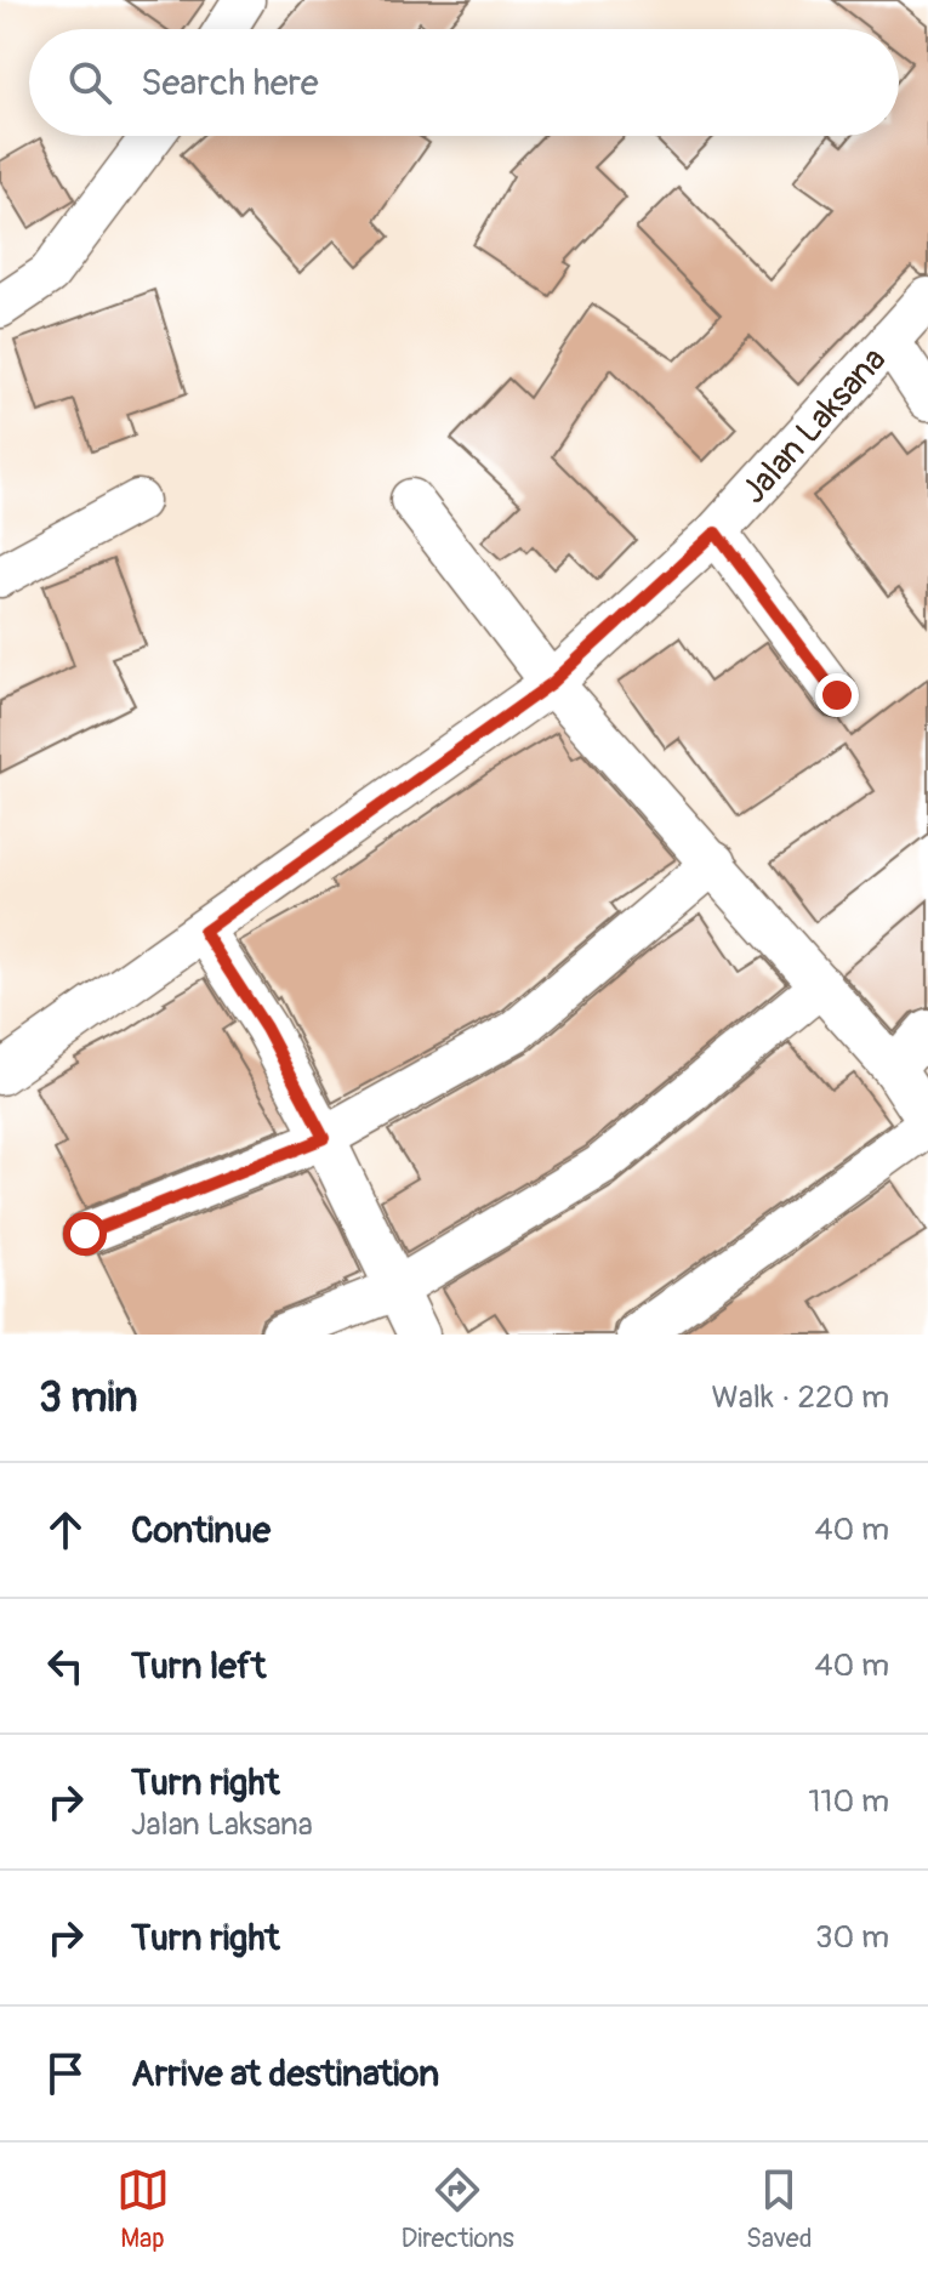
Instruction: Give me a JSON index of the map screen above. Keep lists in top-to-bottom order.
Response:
{
  "streets": {
    "street": ["Jalan Laksana"]
  },
  "page": {
    "search": "Search here",
    "heading": ["3 min", "Walk · 220 m"],
    "list": [
      ["Continue", "40 m"],
      ["Turn left", "40 m"],
      ["Turn right", "Jalan Laksana", "110 m"],
      ["Turn right", "30 m"],
      "Arrive at destination"
    ],
    "nav": ["Map", "Directions", "Saved"]
  }
}
